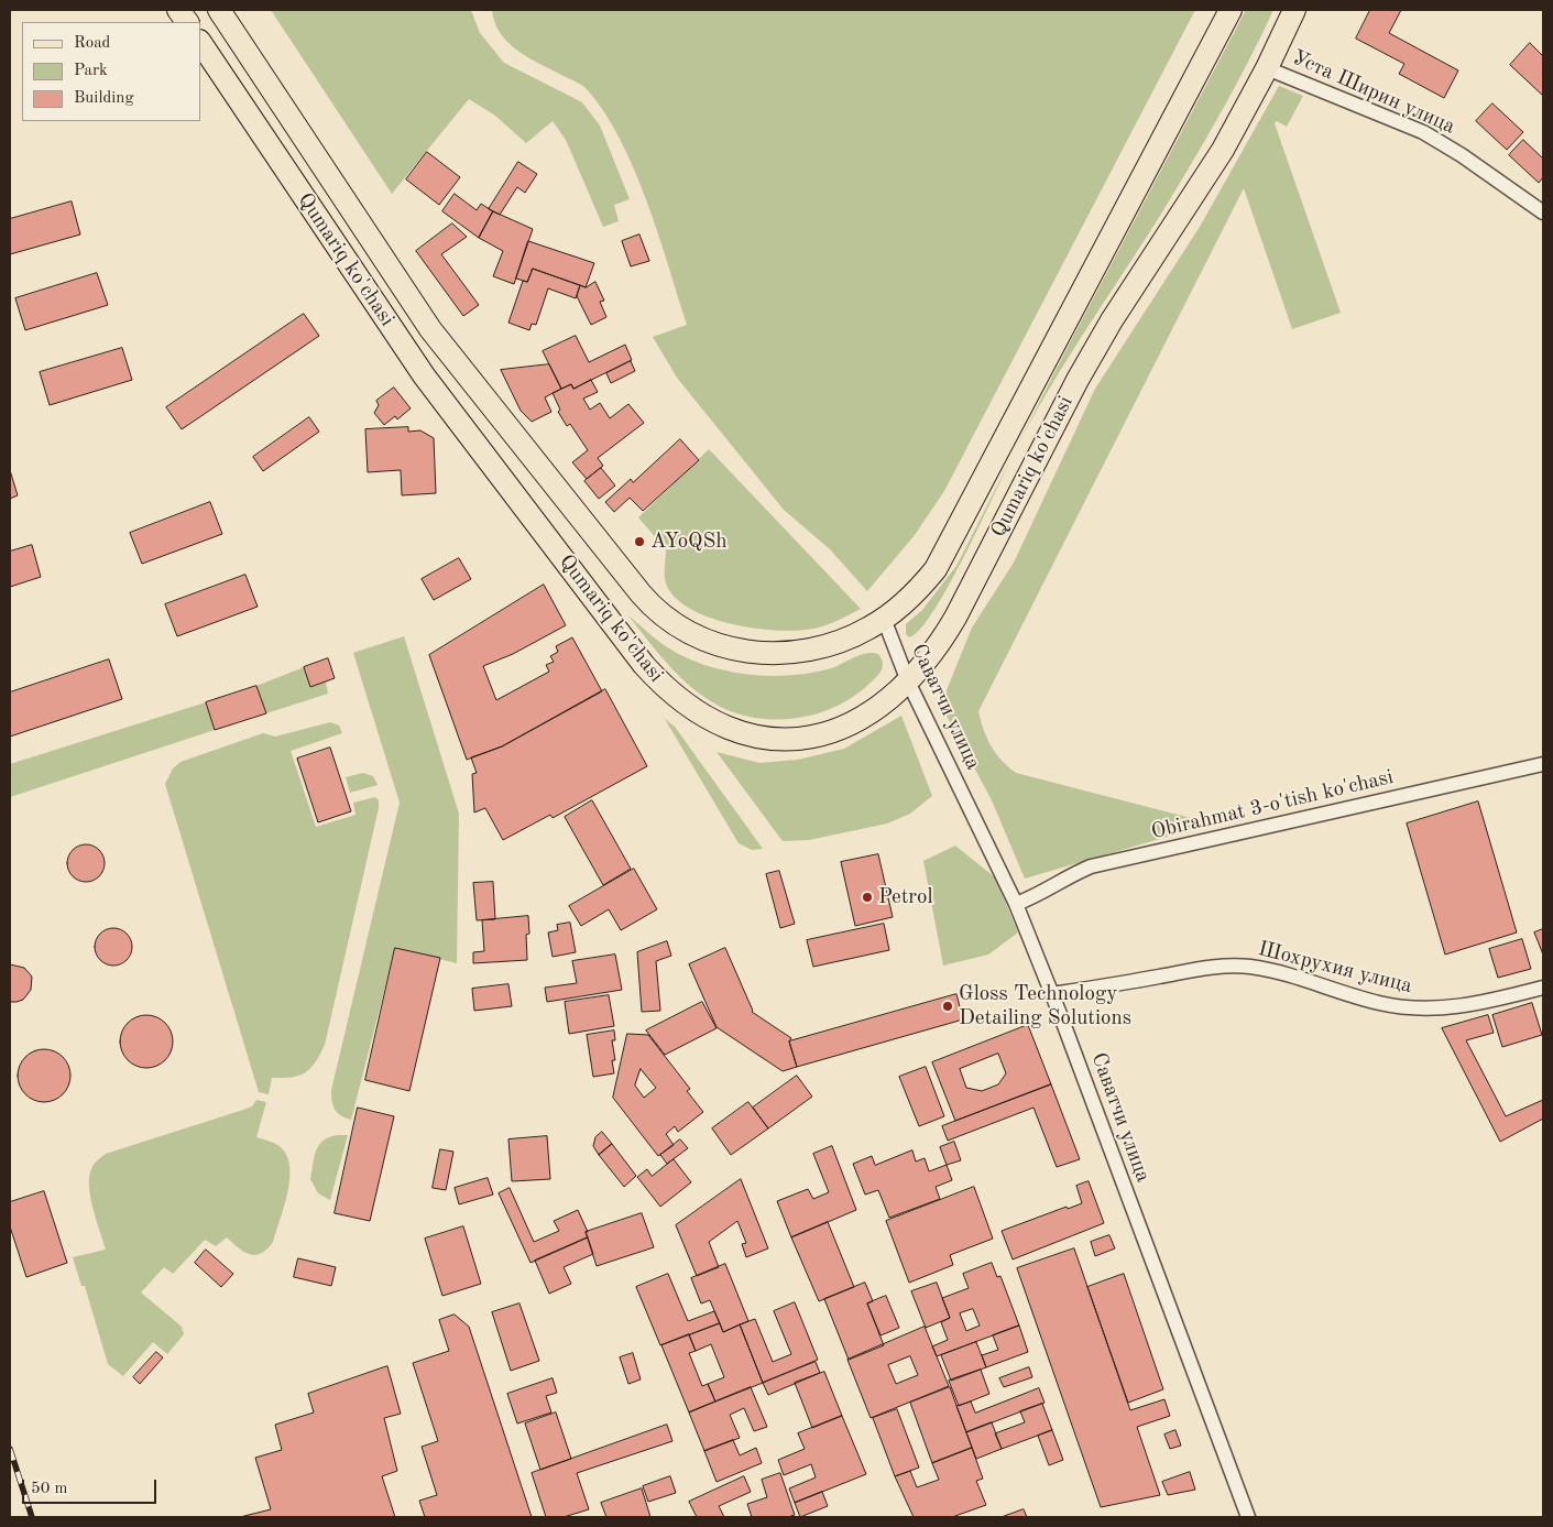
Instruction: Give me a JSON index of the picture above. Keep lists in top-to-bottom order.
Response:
{
  "streets": {
    "main road": ["Qumariq ko'chasi"],
    "street": [
      "Уста Ширин улица",
      "Саватчи улица",
      "Obirahmat 3-o'tish ko'chasi",
      "Шохрухия улица"
    ]
  },
  "crossings": [
    ["Уста Ширин улица", "Qumariq ko'chasi"],
    ["Qumariq ko'chasi", "Саватчи улица"],
    ["Саватчи улица", "Obirahmat 3-o'tish ko'chasi"],
    ["Саватчи улица", "Шохрухия улица"]
  ],
  "places": ["AYoQSh", "Petrol", "Gloss Technology Detailing Solutions"],
  "legend": ["Road", "Park", "Building"],
  "scale_bar": "50 m"
}
